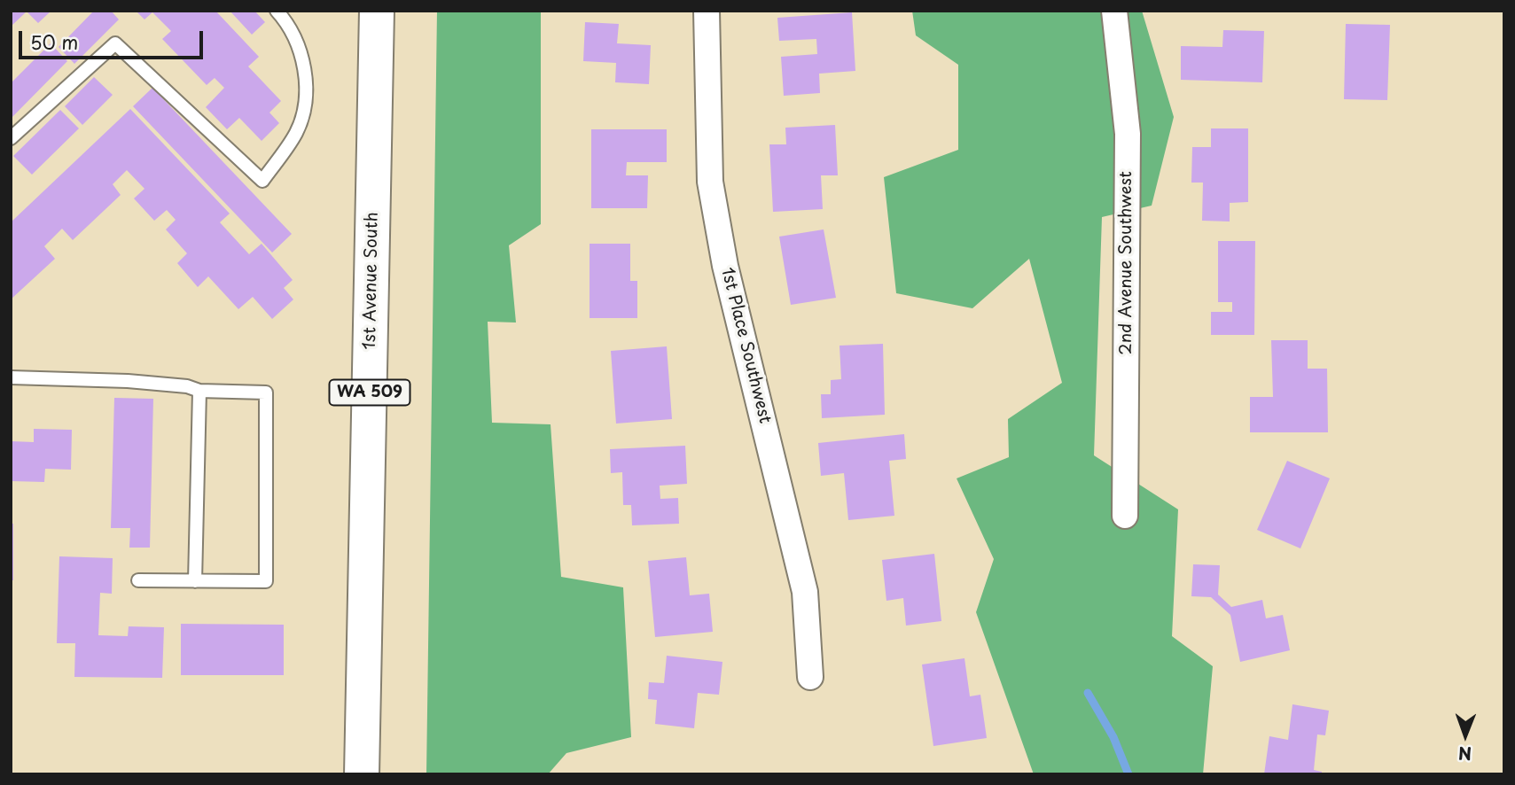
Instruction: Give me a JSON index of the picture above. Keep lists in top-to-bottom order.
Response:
{
  "streets": {
    "main road": ["1st Avenue South", "WA 509"],
    "street": ["2nd Avenue Southwest", "1st Place Southwest"]
  },
  "scale_bar": "50 m",
  "north": "bottom"
}
